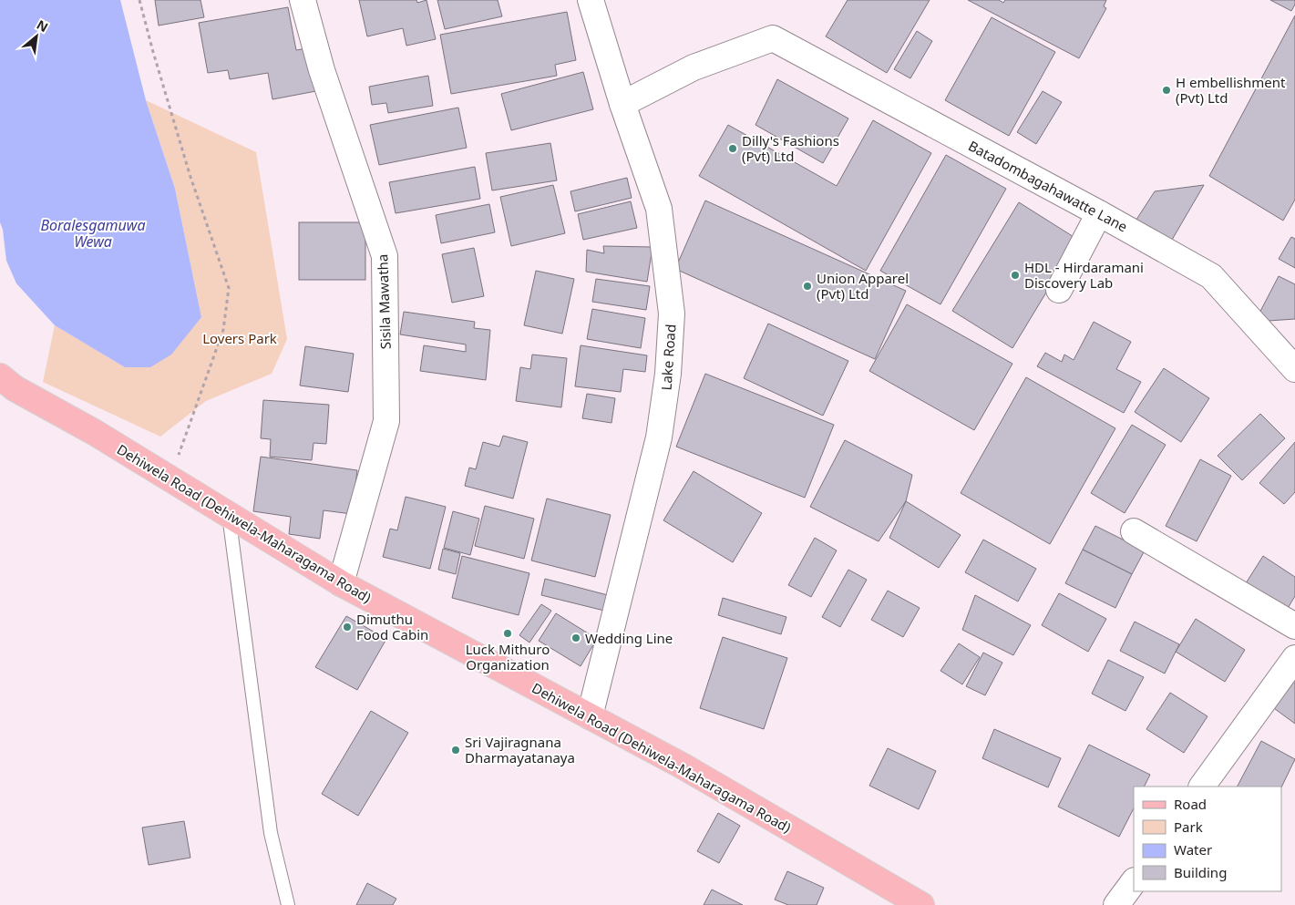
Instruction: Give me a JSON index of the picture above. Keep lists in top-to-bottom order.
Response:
{
  "streets": {
    "main road": ["Dehiwela Road (Dehiwela-Maharagama Road)"],
    "street": ["Batadombagahawatte Lane", "Sisila Mawatha", "Lake Road"]
  },
  "crossings": [
    ["Batadombagahawatte Lane", "Lake Road"],
    ["Sisila Mawatha", "Dehiwela Road (Dehiwela-Maharagama Road)"],
    ["Lake Road", "Dehiwela Road (Dehiwela-Maharagama Road)"]
  ],
  "water": ["Boralesgamuwa Wewa"],
  "parks": ["Lovers Park"],
  "places": [
    "H embellishment (Pvt) Ltd",
    "Dilly's Fashions (Pvt) Ltd",
    "HDL - Hirdaramani Discovery Lab",
    "Union Apparel (Pvt) Ltd",
    "Dimuthu Food Cabin",
    "Luck Mithuro Organization",
    "Wedding Line",
    "Sri Vajiragnana Dharmayatanaya"
  ],
  "legend": [
    "Road",
    "Park",
    "Water",
    "Building"
  ],
  "north": "top right"
}
